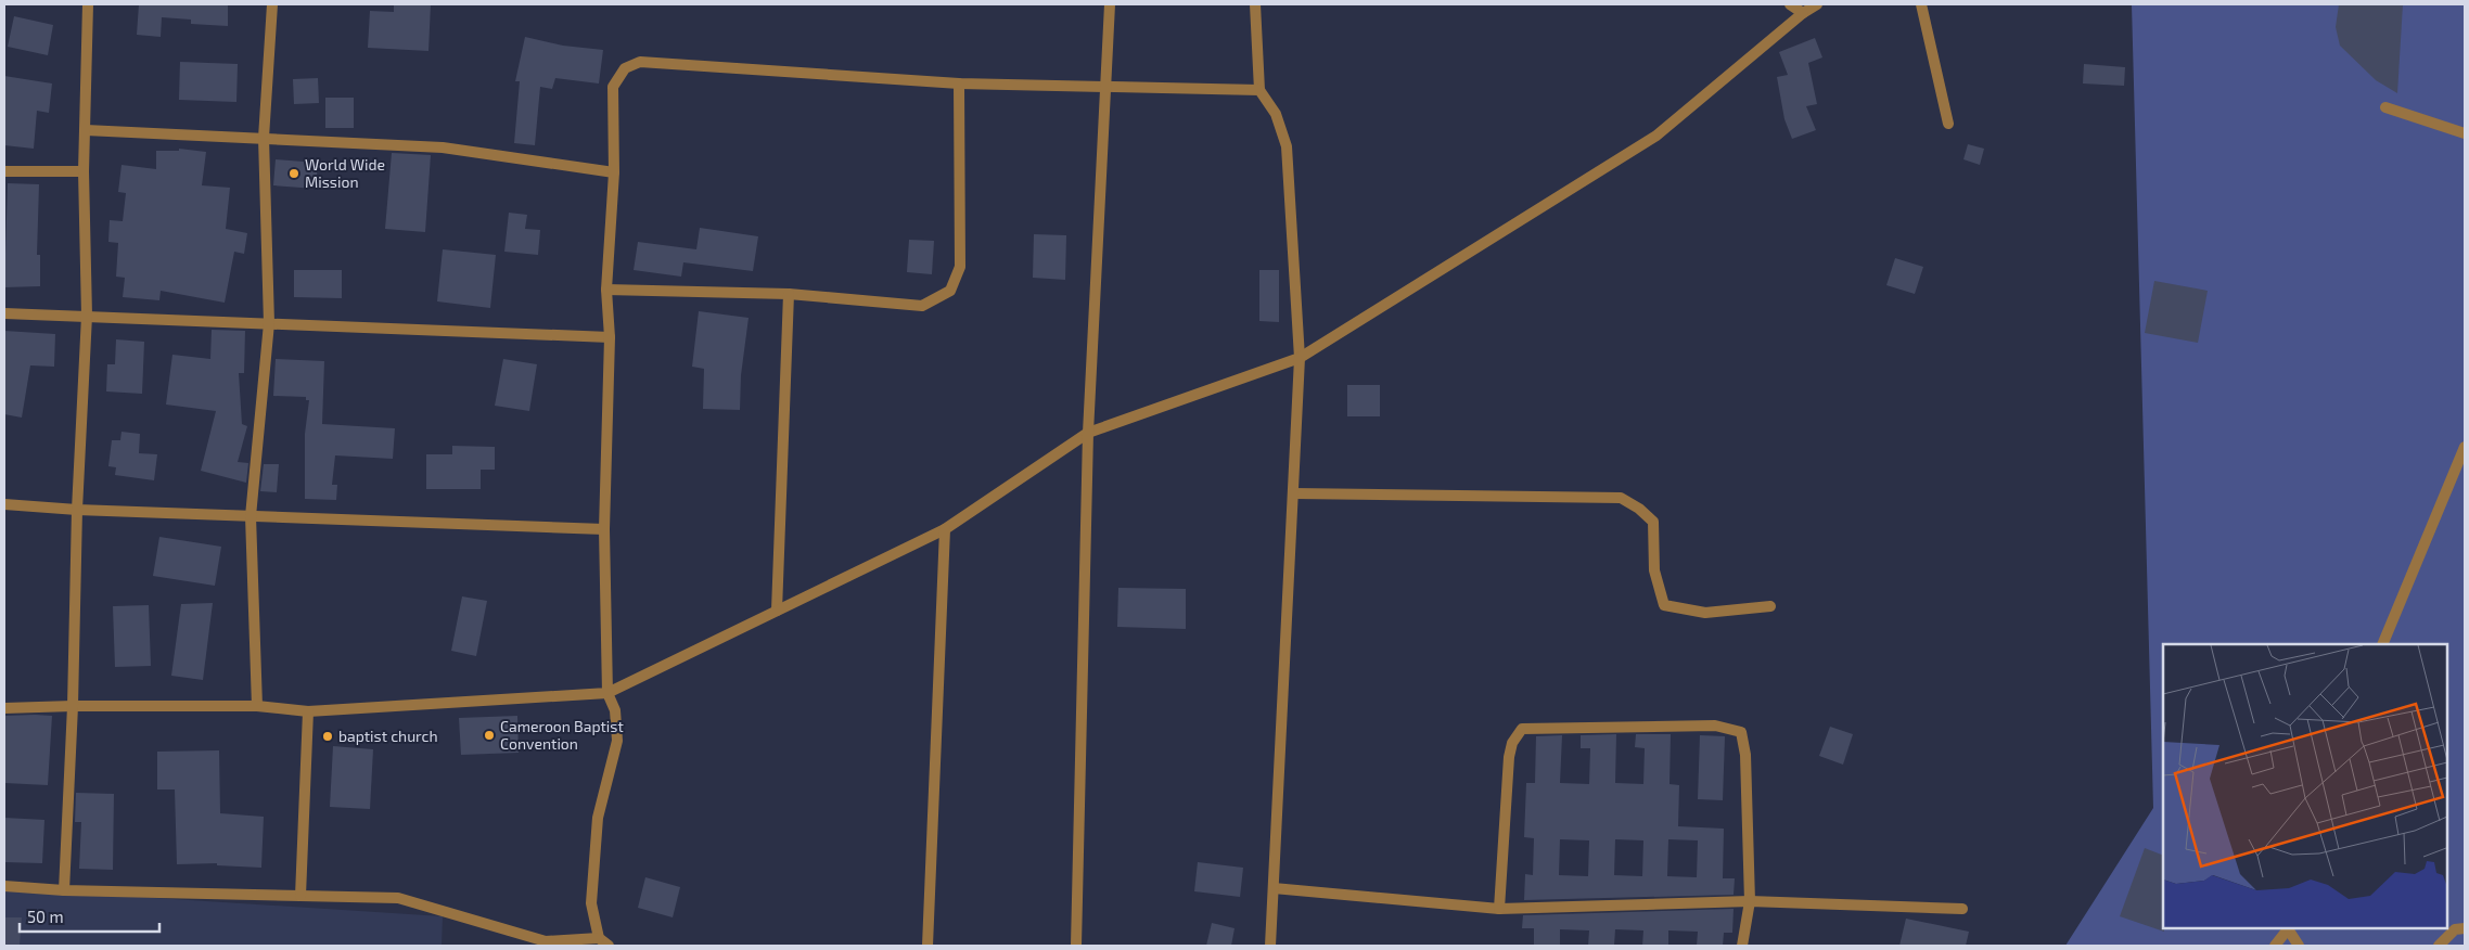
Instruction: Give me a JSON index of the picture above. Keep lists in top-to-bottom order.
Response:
{
  "places": ["World Wide Mission", "Cameroon Baptist Convention", "baptist church"],
  "scale_bar": "50 m"
}
